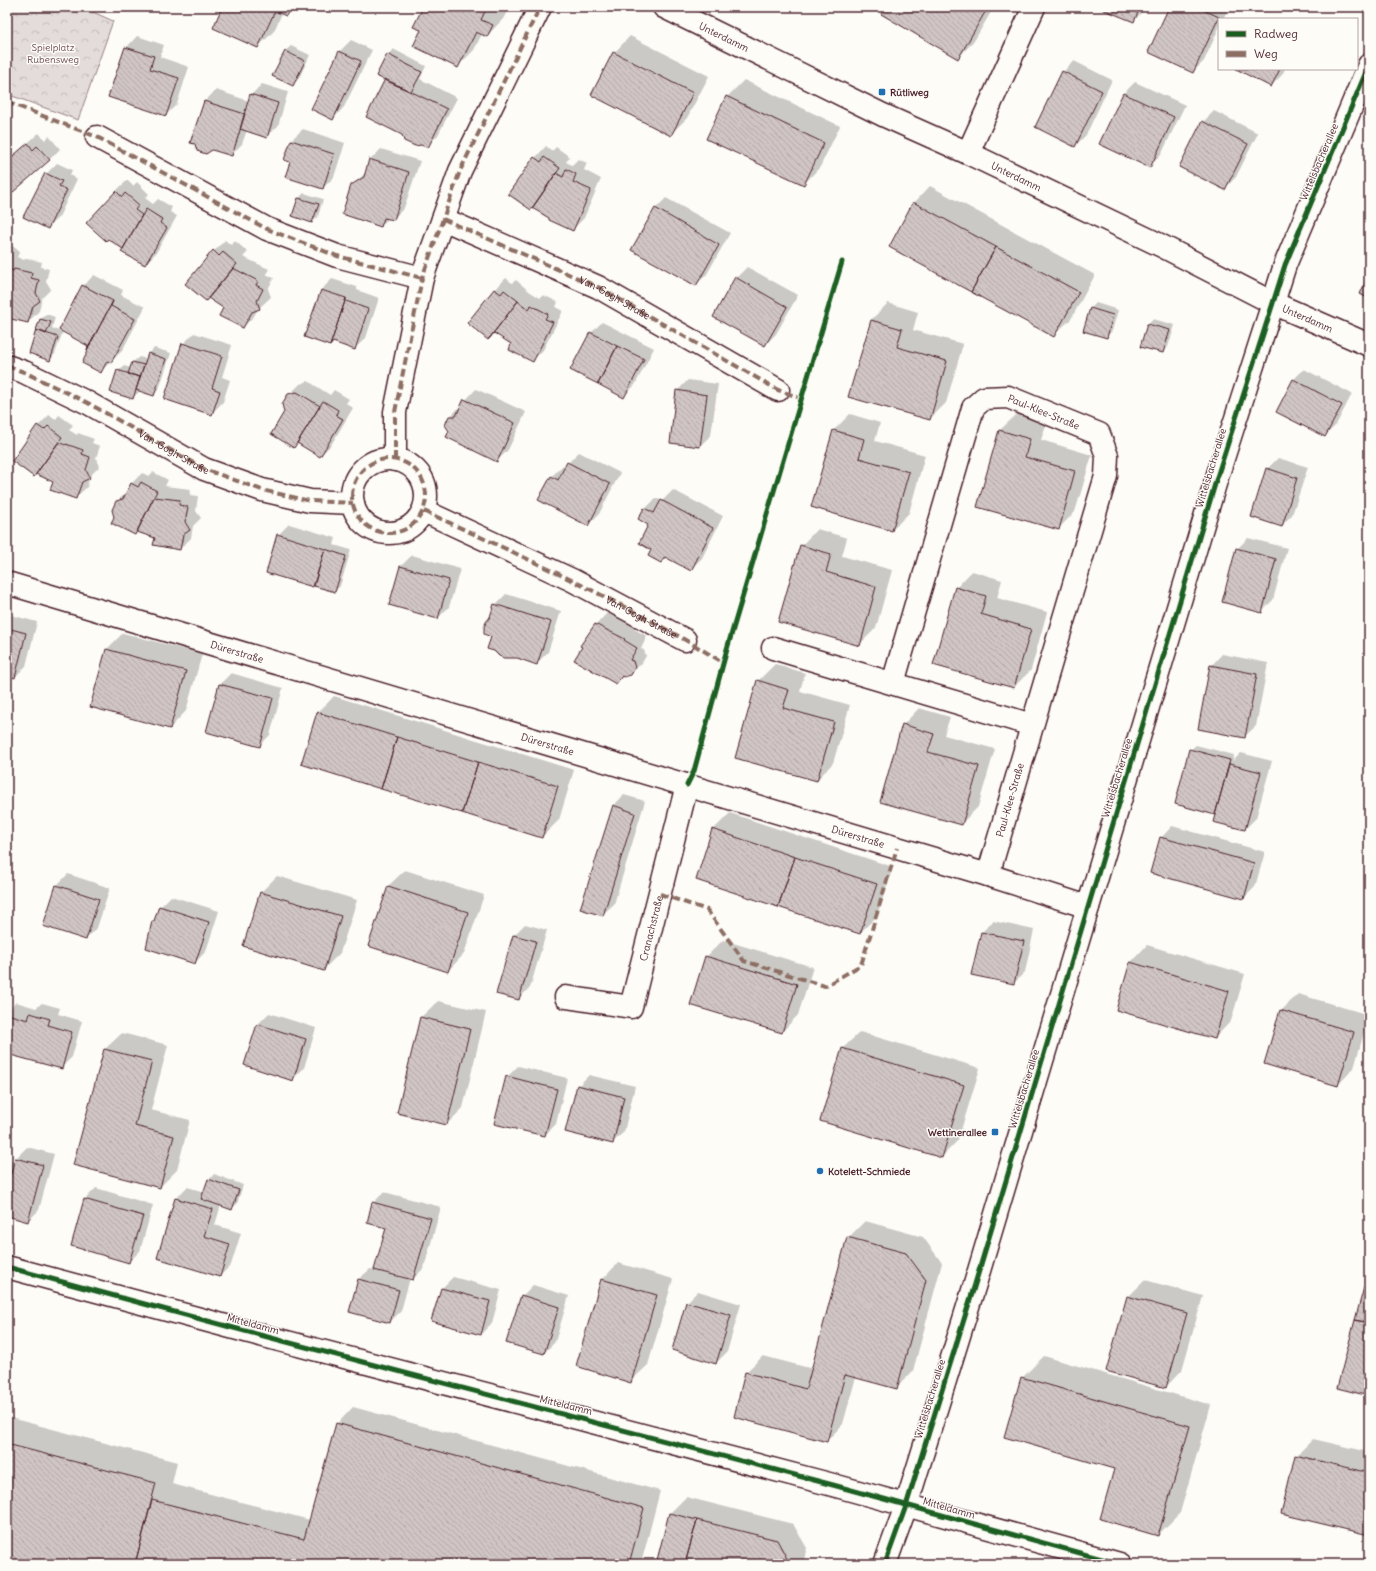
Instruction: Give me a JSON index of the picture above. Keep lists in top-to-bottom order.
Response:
{
  "streets": {
    "street": [
      "Unterdamm",
      "Wittelsbacherallee",
      "Van-Gogh-Straße",
      "Paul-Klee-Straße",
      "Dürerstraße",
      "Cranachstraße",
      "Mitteldamm"
    ]
  },
  "crossings": [
    ["Unterdamm", "Wittelsbacherallee"],
    ["Wittelsbacherallee", "Dürerstraße"],
    ["Wittelsbacherallee", "Mitteldamm"],
    ["Paul-Klee-Straße", "Dürerstraße"],
    ["Dürerstraße", "Cranachstraße"]
  ],
  "parks": ["Spielplatz Rubensweg"],
  "places": {
    "transit": ["Rütliweg", "Wettinerallee"],
    "other": ["Kotelett-Schmiede"]
  },
  "legend": ["Radweg", "Weg"]
}
